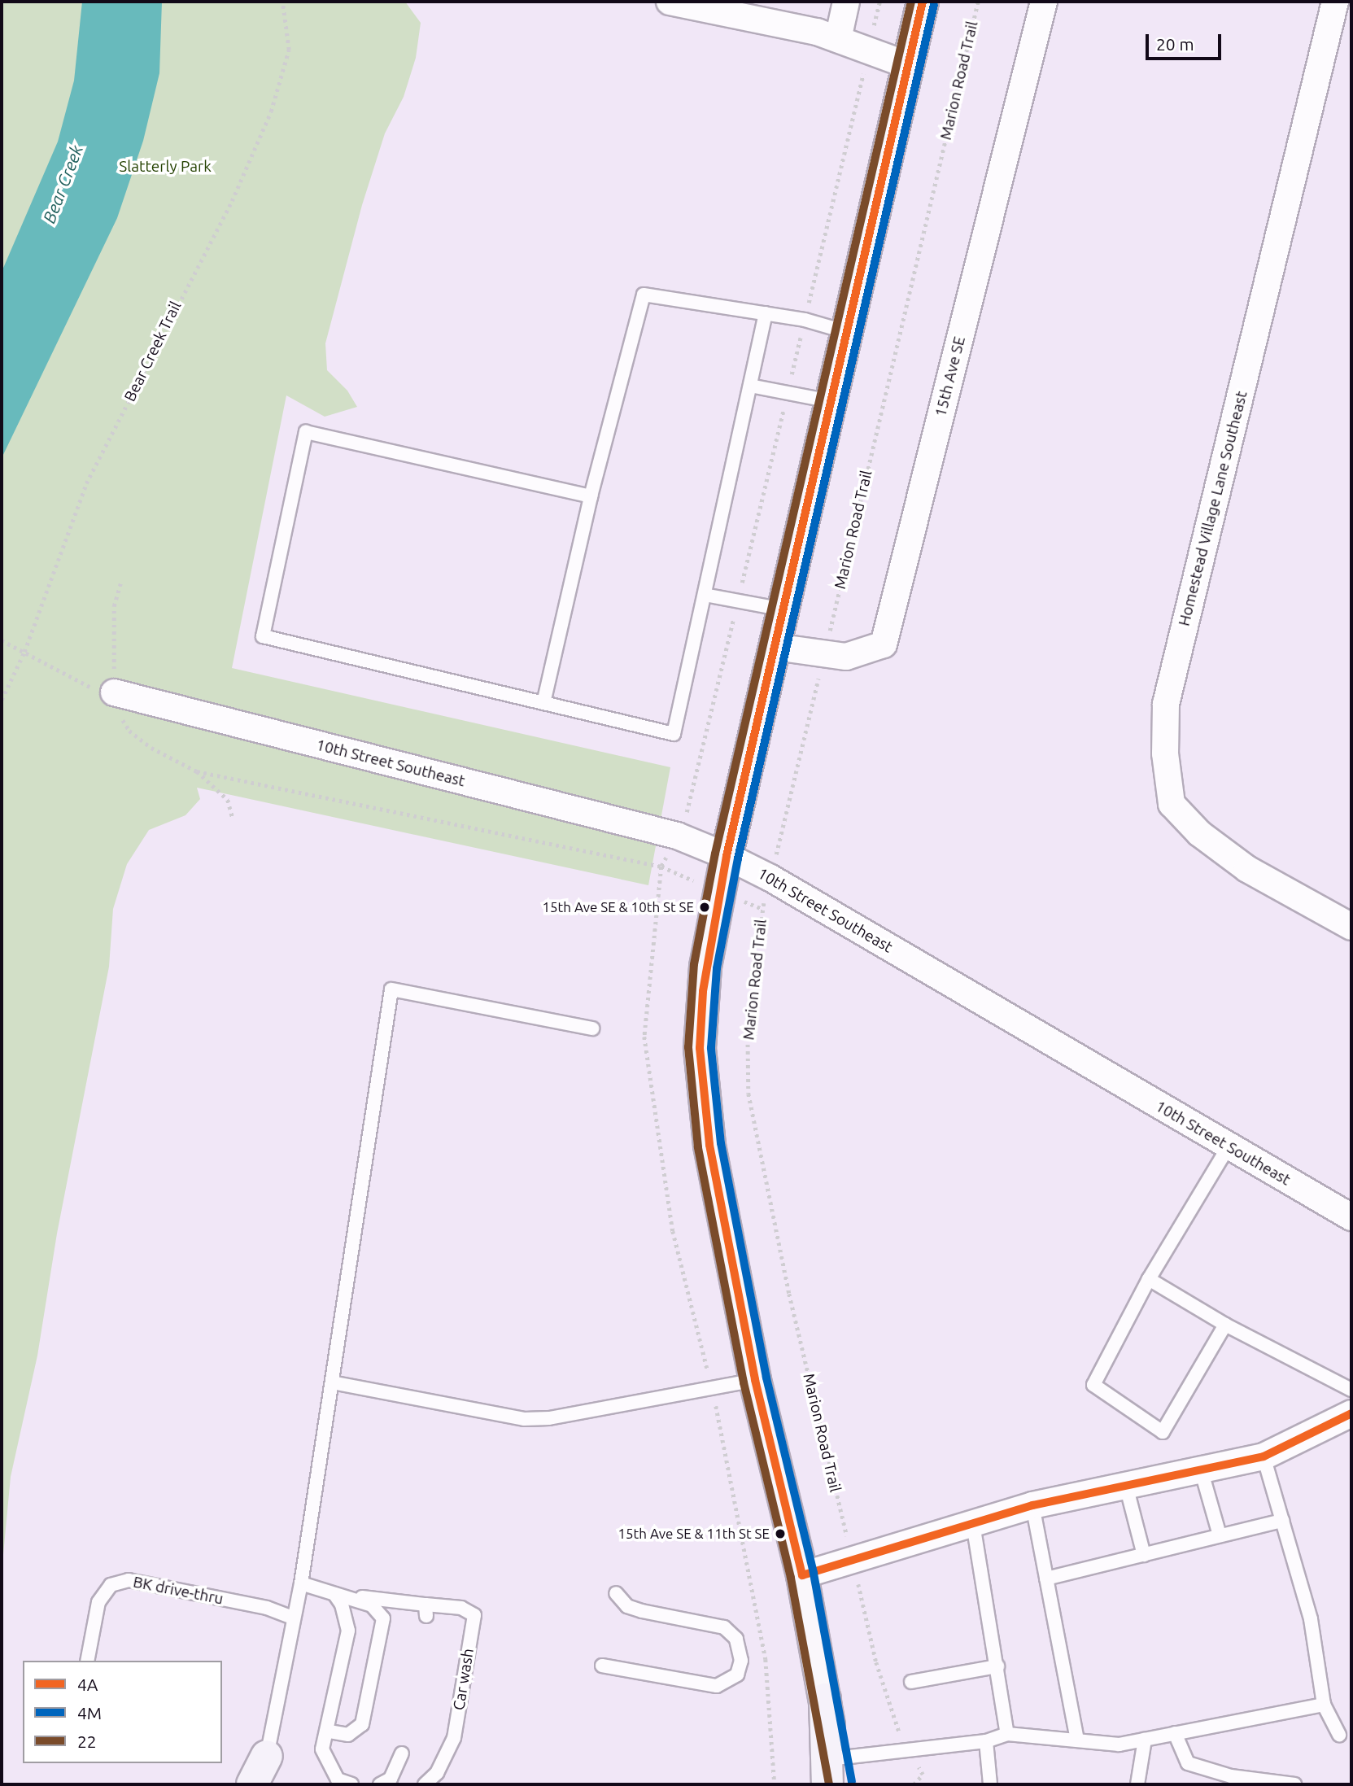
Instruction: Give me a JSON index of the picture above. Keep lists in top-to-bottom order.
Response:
{
  "streets": {
    "street": ["15th Ave SE", "Homestead Village Lane Southeast", "10th Street Southeast"],
    "lane": ["BK drive-thru", "Car wash"],
    "path": ["Marion Road Trail", "Bear Creek Trail"]
  },
  "crossings": [
    ["Marion Road Trail", "15th Ave SE"],
    ["Marion Road Trail", "10th Street Southeast"]
  ],
  "water": ["Bear Creek"],
  "parks": ["Slatterly Park"],
  "places": ["15th Ave SE & 10th St SE", "15th Ave SE & 11th St SE"],
  "lines": ["transit line 4A", "transit line 22", "transit line 4M"],
  "legend": ["4A", "4M", "22"],
  "scale_bar": "20 m"
}
